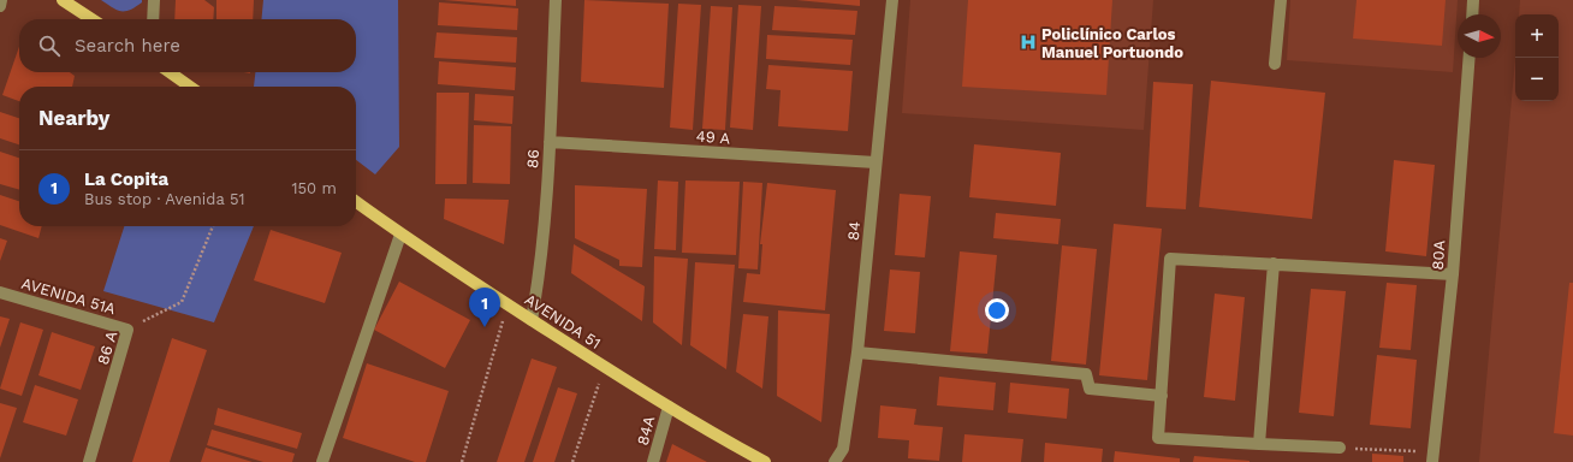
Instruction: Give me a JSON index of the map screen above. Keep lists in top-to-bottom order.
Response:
{
  "streets": {
    "main road": ["AVENIDA 51"],
    "street": [
      "49 A",
      "86",
      "84",
      "80A",
      "AVENIDA 51A",
      "86 A",
      "84A"
    ]
  },
  "crossings": [
    ["49 A", "86"],
    ["49 A", "84"],
    ["86", "AVENIDA 51"],
    ["AVENIDA 51A", "86 A"],
    ["AVENIDA 51", "84A"]
  ],
  "places": {
    "hospital": ["Policlínico Carlos Manuel Portuondo"]
  },
  "north": "right",
  "page": {
    "map_buttons": ["+", "−"],
    "search": "Search here",
    "heading": "Nearby",
    "list": [
      {
        "mark": "1",
        "name": "La Copita",
        "note": "Bus stop · Avenida 51",
        "value": "150 m"
      }
    ],
    "pins": "1"
  }
}
